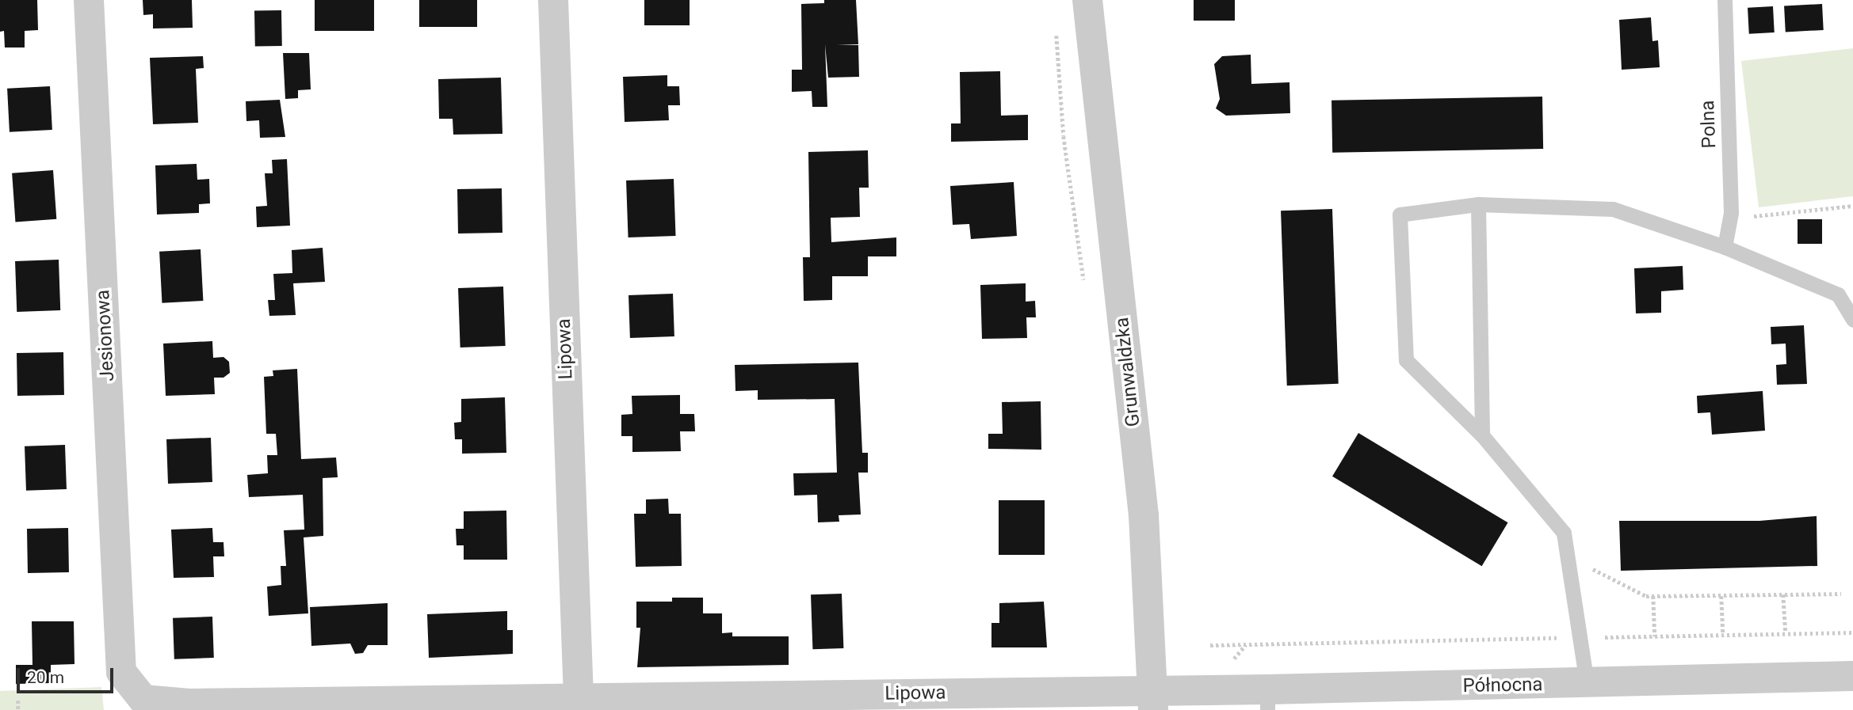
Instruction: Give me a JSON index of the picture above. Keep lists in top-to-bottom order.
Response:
{
  "streets": {
    "street": [
      "Jesionowa",
      "Lipowa",
      "Grunwaldzka",
      "Północna"
    ],
    "lane": ["Polna"]
  },
  "crossings": [
    ["Jesionowa", "Lipowa"],
    ["Lipowa", "Grunwaldzka"],
    ["Lipowa", "Północna"],
    ["Grunwaldzka", "Północna"]
  ],
  "scale_bar": "20 m"
}
